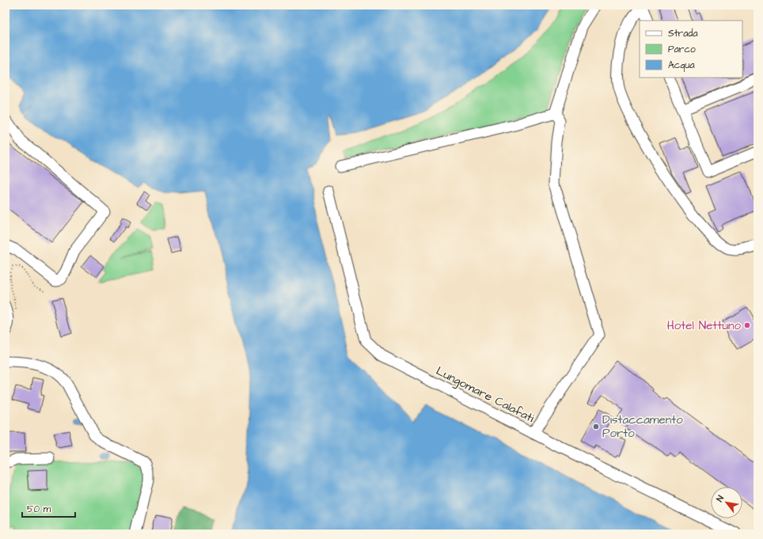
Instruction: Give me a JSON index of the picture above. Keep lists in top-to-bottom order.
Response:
{
  "streets": {
    "street": ["Lungomare Calafati"]
  },
  "places": ["Hotel Nettuno", "Distaccamento Porto"],
  "legend": ["Strada", "Parco", "Acqua"],
  "scale_bar": "50 m",
  "north": "top left"
}
